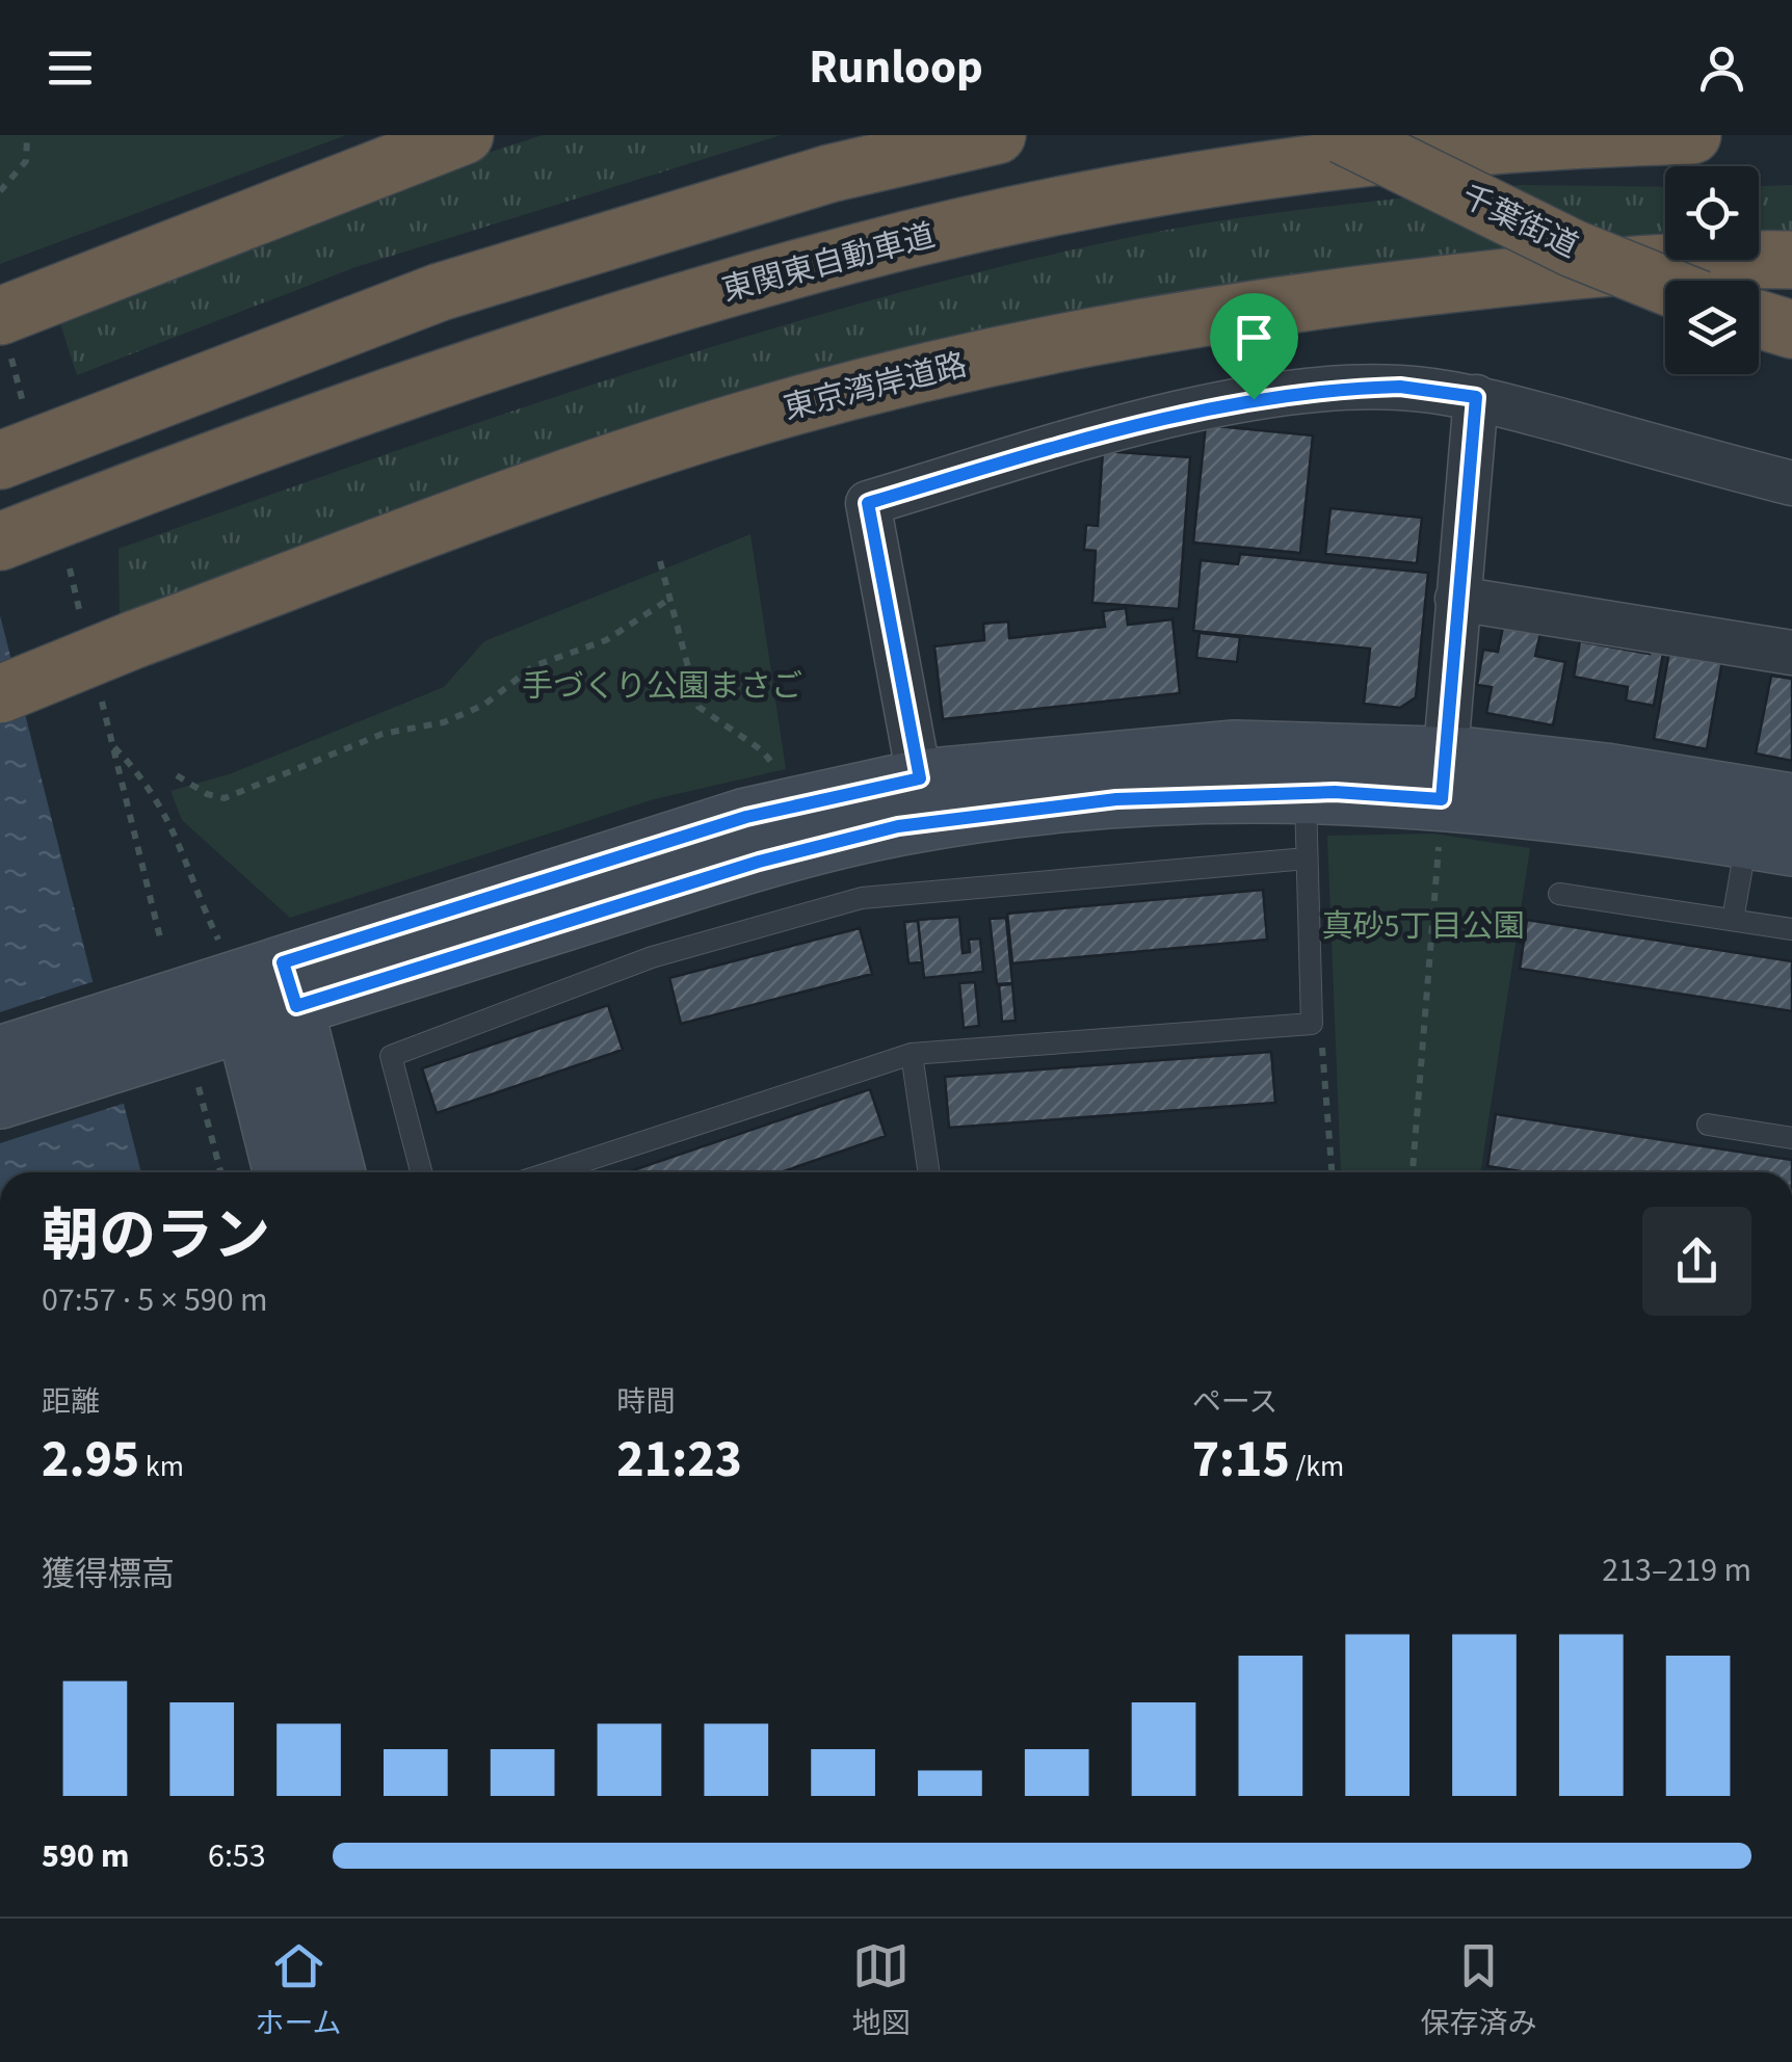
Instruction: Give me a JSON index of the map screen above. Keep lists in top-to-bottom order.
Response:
{
  "streets": {
    "highway": ["千葉街道", "東関東自動車道", "東京湾岸道路"]
  },
  "parks": ["手づくり公園まさご", "真砂5丁目公園"],
  "page": {
    "header": "Runloop",
    "heading": ["朝のラン", "07:57 · 5 × 590 m"],
    "stats": [
      ["距離", "2.95 km"],
      ["時間", "21:23"],
      ["ペース", "7:15 /km"]
    ],
    "chart": ["獲得標高", "213–219 m"],
    "list": [
      {
        "name": "590 m",
        "note": "6:53"
      }
    ],
    "tabs": ["ホーム", "地図", "保存済み"]
  }
}
